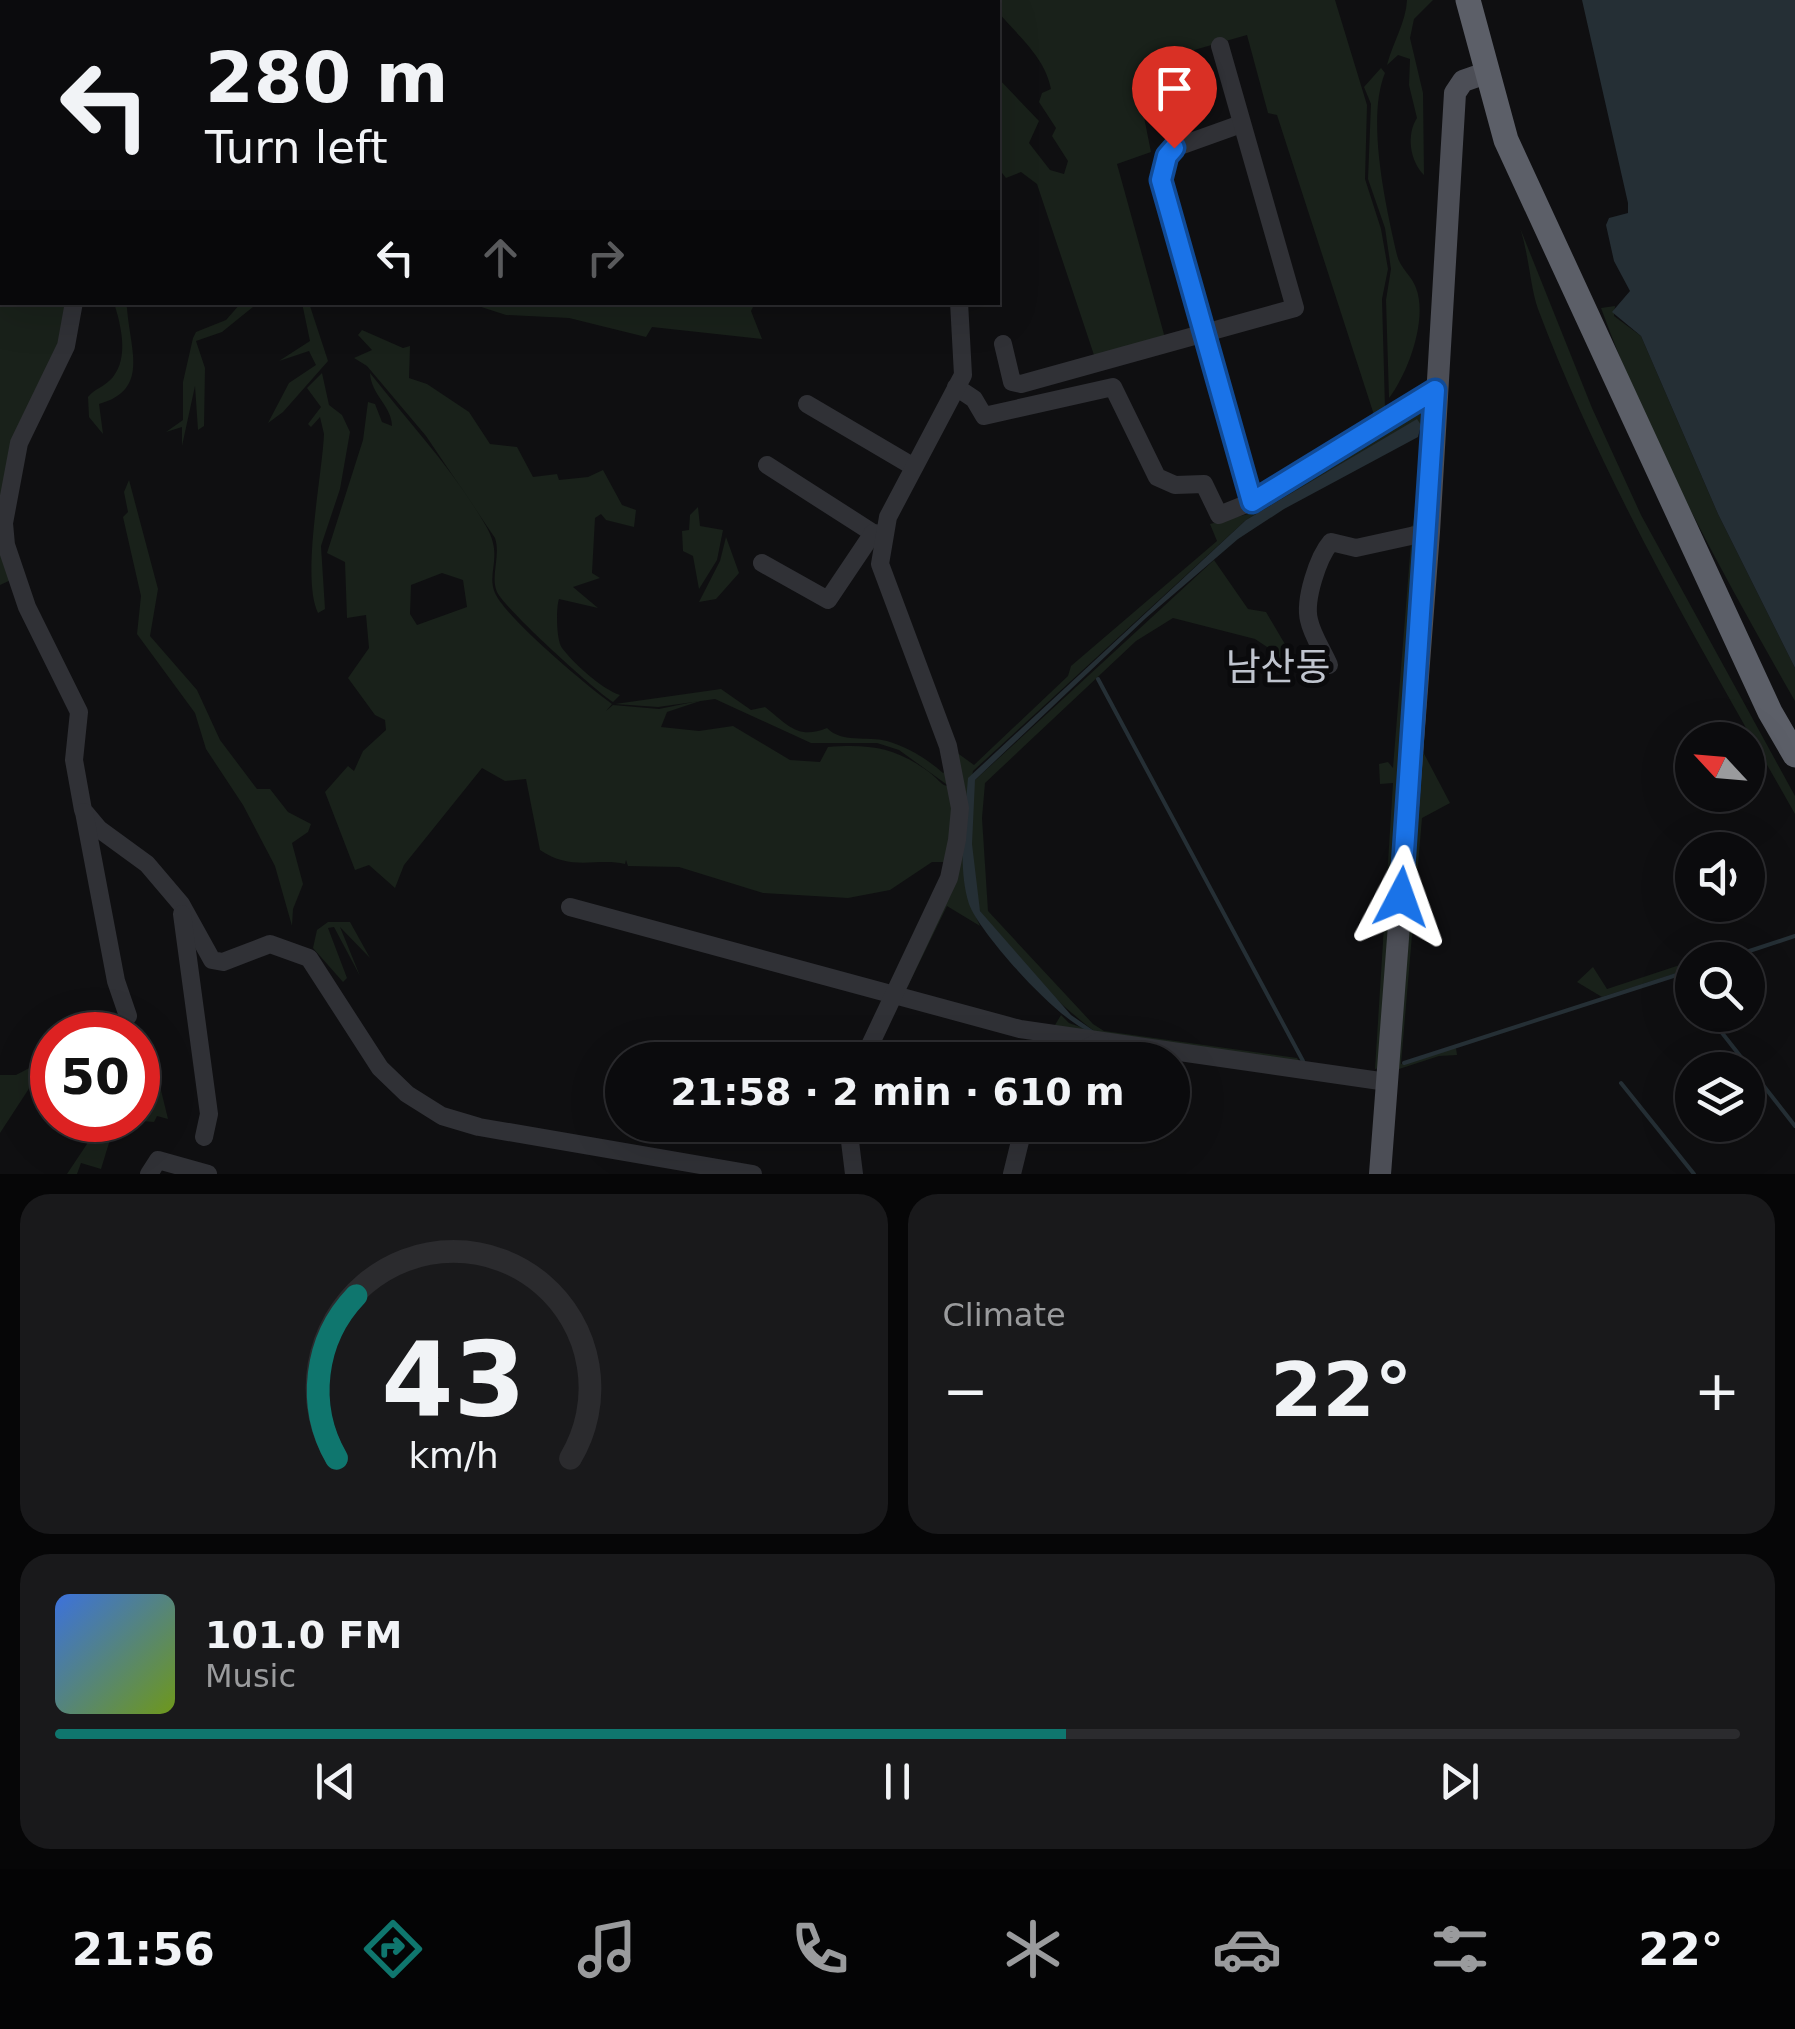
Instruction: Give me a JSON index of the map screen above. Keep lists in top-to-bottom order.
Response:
{
  "districts": ["남산동"],
  "north": "top left",
  "page": {
    "turn": ["280 m", "Turn left"],
    "limit": "50",
    "trip": "21:58 · 2 min · 610 m",
    "tile": "Climate",
    "heat": ["−", "22°", "+"],
    "song": ["101.0 FM", "Music"],
    "tabs": ["21:56", "22°"],
    "gauge": ["43", "km/h"]
  }
}
